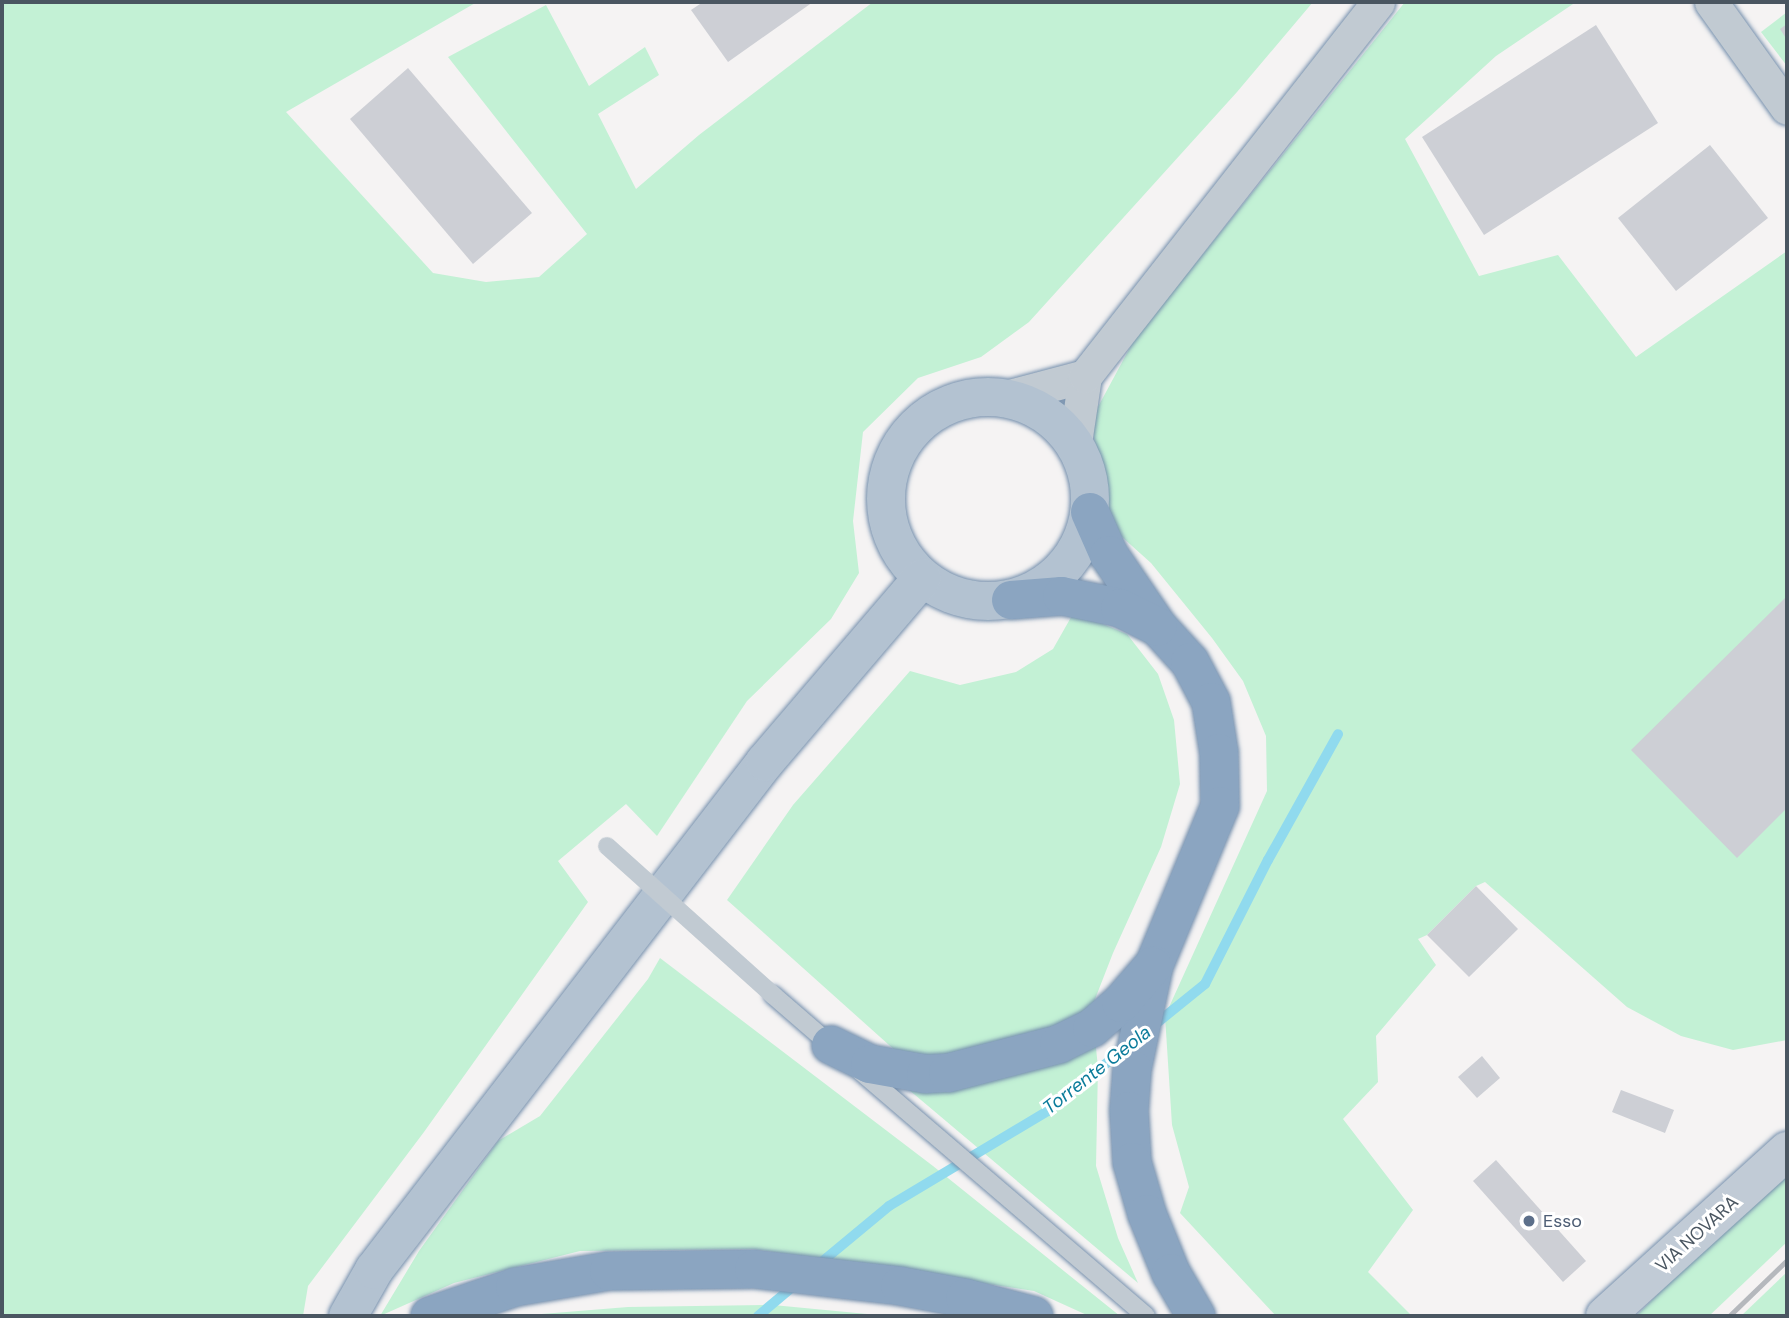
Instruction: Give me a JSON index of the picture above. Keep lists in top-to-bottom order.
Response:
{
  "streets": {
    "main road": ["VIA NOVARA"]
  },
  "water": ["Torrente Geola"],
  "places": ["Esso"]
}
